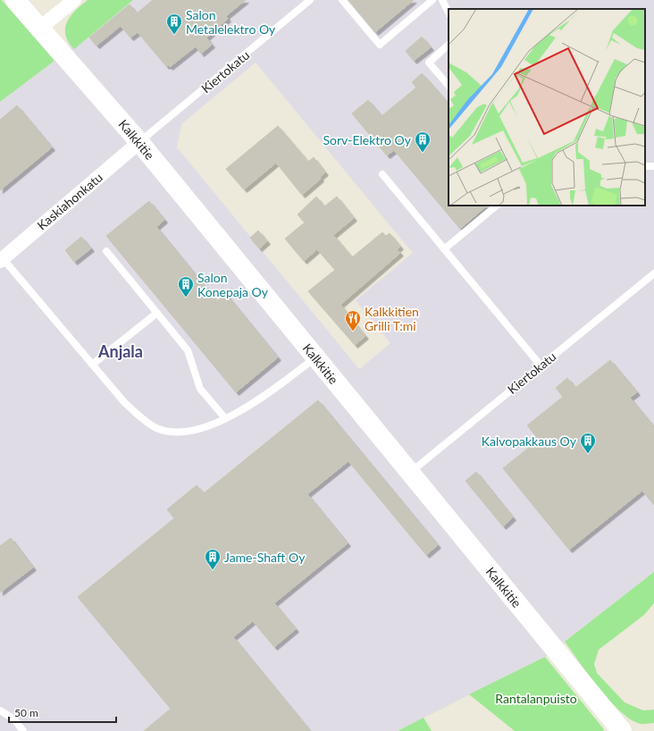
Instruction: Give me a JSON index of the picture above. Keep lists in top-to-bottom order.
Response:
{
  "streets": {
    "street": ["Kalkkitie", "Kaskiahonkatu"],
    "lane": ["Kiertokatu"]
  },
  "crossings": [
    ["Kiertokatu", "Kalkkitie"],
    ["Kiertokatu", "Kaskiahonkatu"],
    ["Kalkkitie", "Kaskiahonkatu"]
  ],
  "districts": ["Anjala"],
  "parks": ["Rantalanpuisto"],
  "places": {
    "building": [
      "Salon Metalelektro Oy",
      "Sorv-Elektro Oy",
      "Salon Konepaja Oy",
      "Kalvopakkaus Oy",
      "Jame-Shaft Oy"
    ],
    "restaurant": ["Kalkkitien Grilli T:mi"]
  },
  "scale_bar": "50 m"
}
